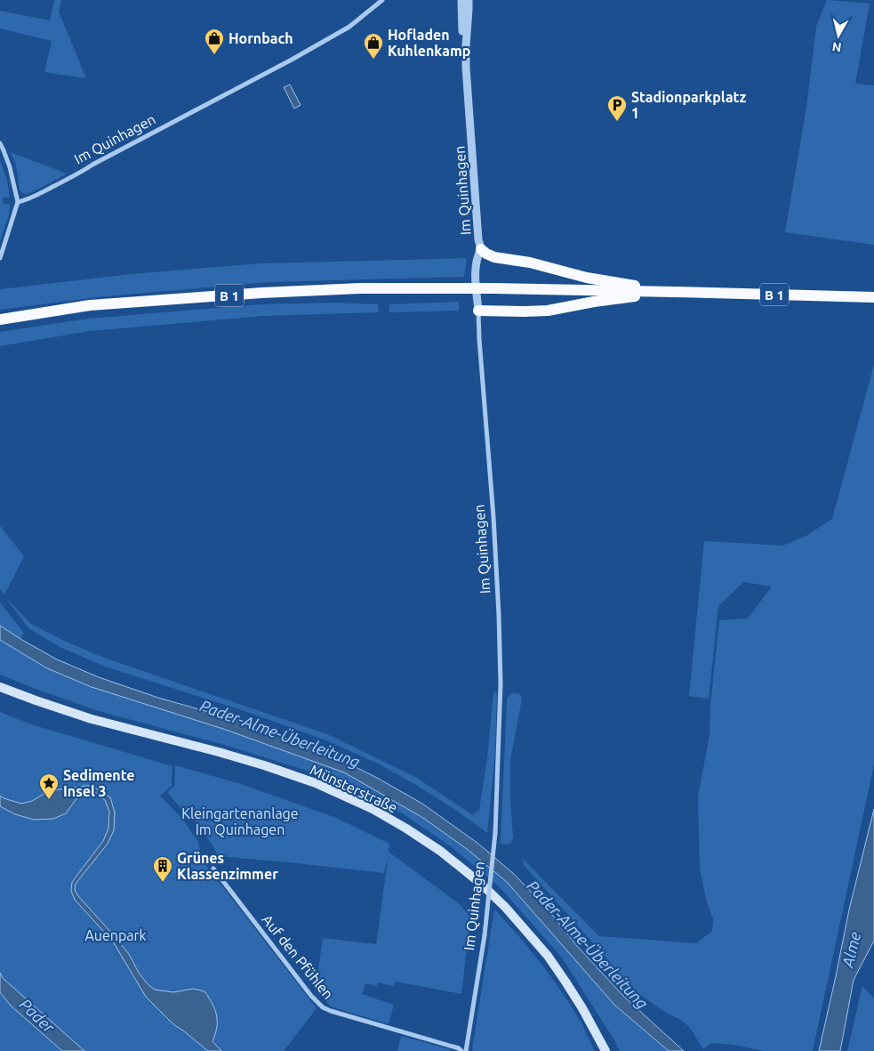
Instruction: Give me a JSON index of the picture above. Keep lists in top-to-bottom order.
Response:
{
  "streets": {
    "highway": ["B 1"],
    "main road": ["Münsterstraße"],
    "street": ["Im Quinhagen", "Auf den Pfühlen"]
  },
  "crossings": [
    ["Im Quinhagen", "B 1"]
  ],
  "water": ["Pader-Alme-Überleitung", "Alme", "Pader"],
  "parks": ["Kleingartenanlage Im Quinhagen", "Auenpark"],
  "places": {
    "shop": ["Hornbach", "Hofladen Kuhlenkamp"],
    "parking": ["Stadionparkplatz 1"],
    "place": ["Sedimente Insel 3"],
    "building": ["Grünes Klassenzimmer"]
  },
  "north": "bottom"
}
